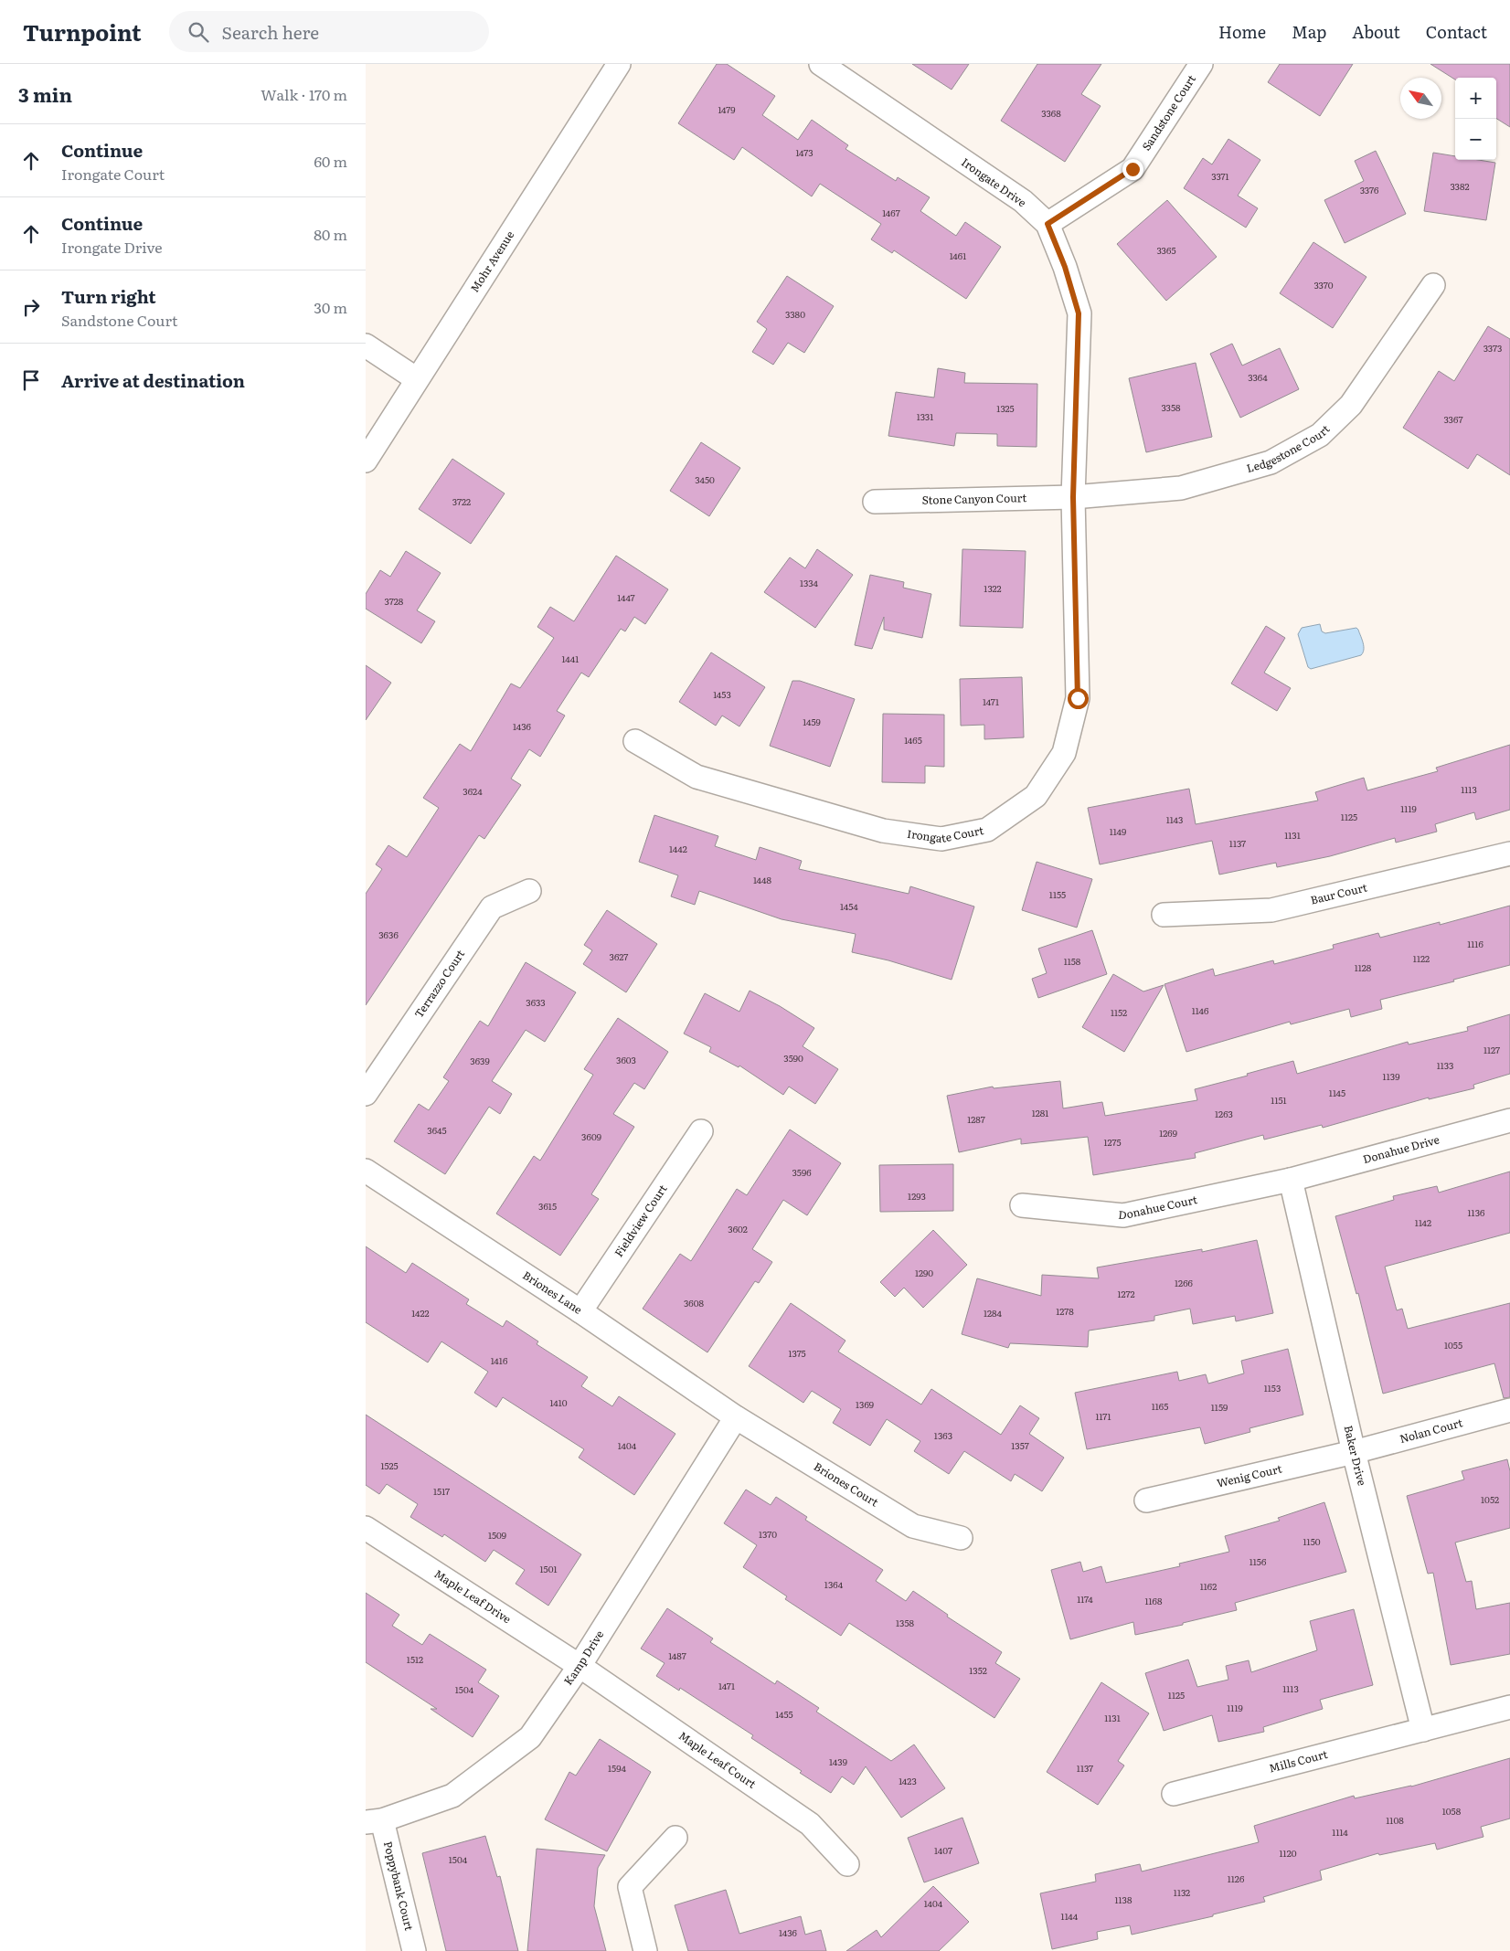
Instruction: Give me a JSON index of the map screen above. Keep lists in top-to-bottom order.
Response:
{
  "streets": {
    "street": [
      "Sandstone Court",
      "Irongate Drive",
      "Mohr Avenue",
      "Ledgestone Court",
      "Stone Canyon Court",
      "Irongate Court",
      "Baur Court",
      "Terrazzo Court",
      "Donahue Drive",
      "Donahue Court",
      "Fieldview Court",
      "Briones Lane",
      "Nolan Court",
      "Baker Drive",
      "Wenig Court",
      "Briones Court",
      "Maple Leaf Drive",
      "Kamp Drive",
      "Maple Leaf Court",
      "Mills Court",
      "Poppybank Court"
    ]
  },
  "crossings": [
    ["Sandstone Court", "Irongate Drive"],
    ["Irongate Drive", "Ledgestone Court"],
    ["Irongate Drive", "Stone Canyon Court"],
    ["Irongate Drive", "Irongate Court"],
    ["Ledgestone Court", "Stone Canyon Court"],
    ["Ledgestone Court", "Irongate Court"],
    ["Stone Canyon Court", "Irongate Court"],
    ["Donahue Drive", "Donahue Court"],
    ["Donahue Drive", "Baker Drive"],
    ["Donahue Court", "Baker Drive"],
    ["Fieldview Court", "Briones Lane"],
    ["Briones Lane", "Briones Court"],
    ["Briones Lane", "Kamp Drive"],
    ["Nolan Court", "Baker Drive"],
    ["Nolan Court", "Wenig Court"],
    ["Baker Drive", "Wenig Court"],
    ["Baker Drive", "Mills Court"],
    ["Briones Court", "Kamp Drive"],
    ["Maple Leaf Drive", "Kamp Drive"],
    ["Maple Leaf Drive", "Maple Leaf Court"],
    ["Kamp Drive", "Maple Leaf Court"],
    ["Kamp Drive", "Poppybank Court"]
  ],
  "house_numbers": [
    "1479",
    "3368",
    "1473",
    "3371",
    "3382",
    "3376",
    "1467",
    "3365",
    "1461",
    "3370",
    "3380",
    "3373",
    "3364",
    "3358",
    "1325",
    "1331",
    "3367",
    "3450",
    "3722",
    "1334",
    "1322",
    "1447",
    "3728",
    "1441",
    "1453",
    "1471",
    "1459",
    "1436",
    "1465",
    "1113",
    "3624",
    "1119",
    "1125",
    "1143",
    "1149",
    "1131",
    "1137",
    "1442",
    "1448",
    "1155",
    "1454",
    "3636",
    "1116",
    "3627",
    "1122",
    "1158",
    "1128",
    "3633",
    "1146",
    "1152",
    "1127",
    "3590",
    "3603",
    "3639",
    "1133",
    "1139",
    "1145",
    "1151",
    "1281",
    "1263",
    "1287",
    "3645",
    "1269",
    "3609",
    "1275",
    "3596",
    "1293",
    "3615",
    "1136",
    "1142",
    "3602",
    "1290",
    "1266",
    "1272",
    "3608",
    "1278",
    "1422",
    "1284",
    "1055",
    "1375",
    "1416",
    "1153",
    "1410",
    "1369",
    "1165",
    "1159",
    "1171",
    "1363",
    "1404",
    "1357",
    "1525",
    "1517",
    "1052",
    "1370",
    "1509",
    "1150",
    "1156",
    "1501",
    "1364",
    "1162",
    "1174",
    "1168",
    "1358",
    "1487",
    "1512",
    "1352",
    "1471",
    "1113",
    "1504",
    "1125",
    "1119",
    "1455",
    "1131",
    "1439",
    "1594",
    "1137",
    "1423",
    "1058",
    "1108",
    "1114",
    "1407",
    "1120",
    "1504",
    "1126",
    "1132",
    "1138",
    "1404",
    "1144",
    "1436"
  ],
  "north": "top left",
  "page": {
    "header": "Turnpoint",
    "search": "Search here",
    "nav": [
      "Home",
      "Map",
      "About",
      "Contact"
    ],
    "heading": ["3 min", "Walk · 170 m"],
    "map_buttons": ["+", "−"],
    "list": [
      ["Continue", "Irongate Court", "60 m"],
      ["Continue", "Irongate Drive", "80 m"],
      ["Turn right", "Sandstone Court", "30 m"],
      "Arrive at destination"
    ]
  }
}
